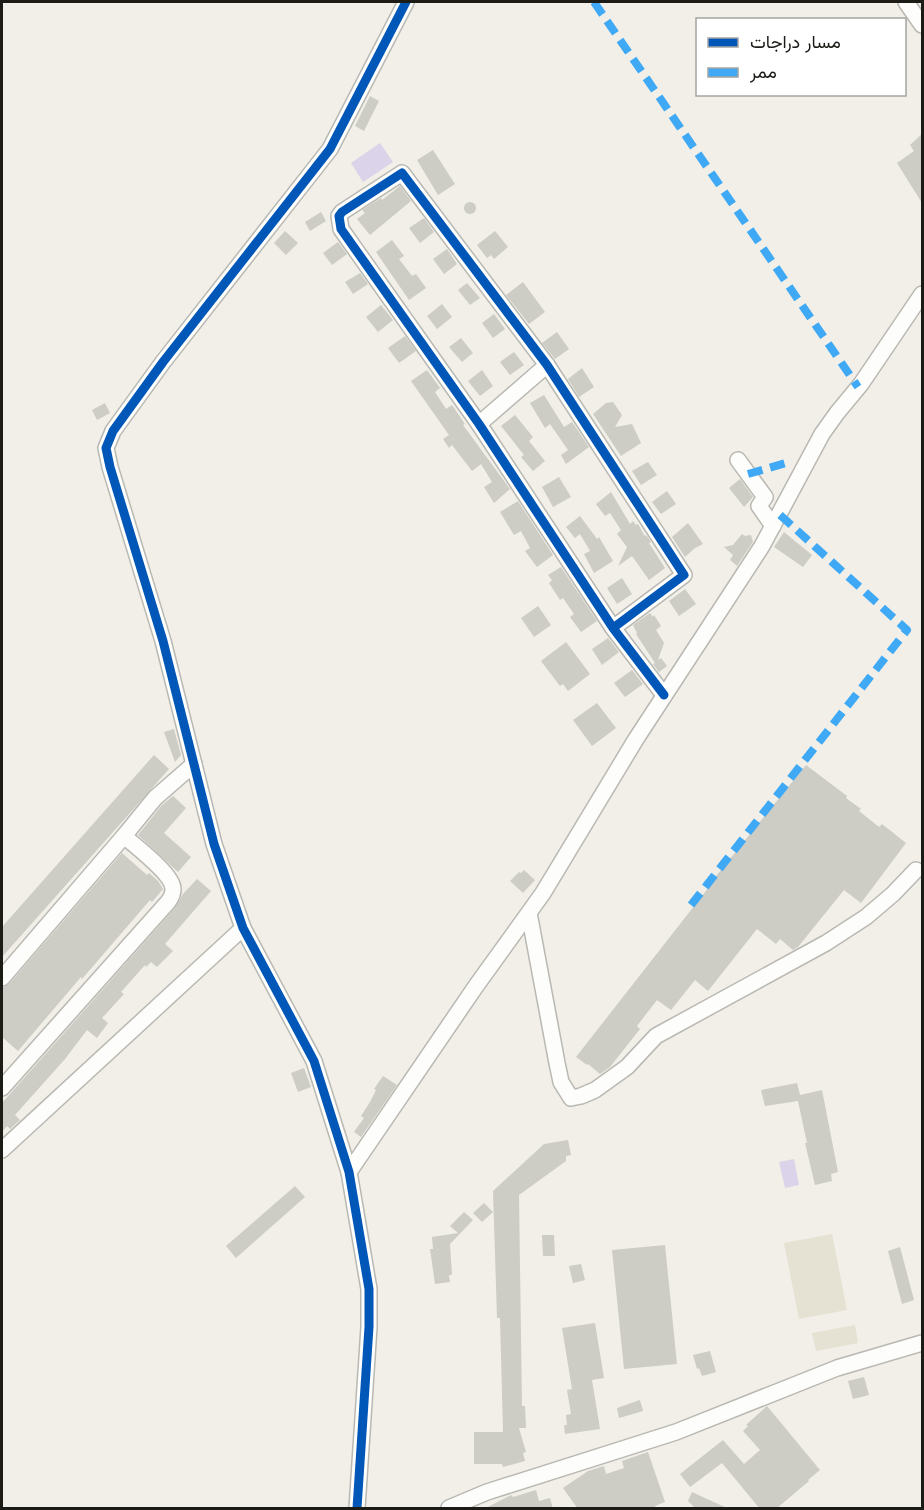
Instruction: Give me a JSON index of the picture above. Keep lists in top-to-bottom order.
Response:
{
  "legend": ["مسار دراجات", "ممر"]
}
